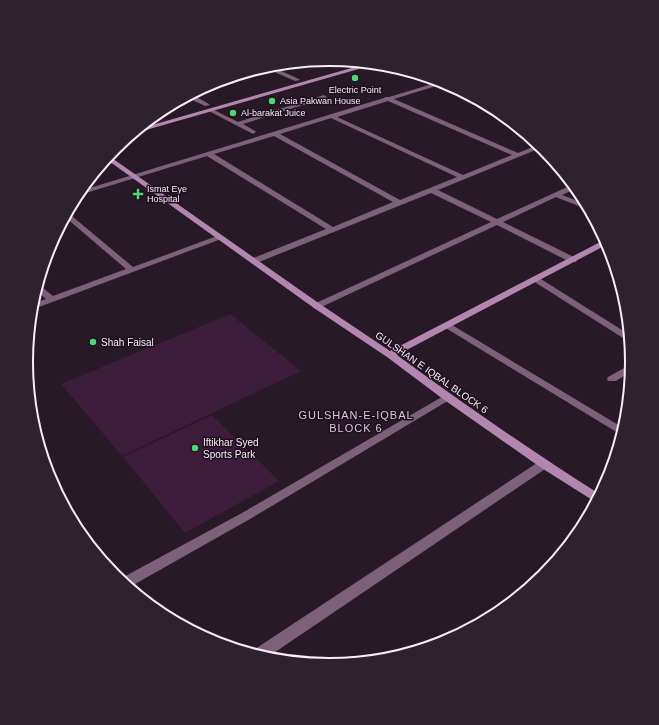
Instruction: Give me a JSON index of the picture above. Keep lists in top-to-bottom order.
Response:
{
  "streets": {
    "street": ["GULSHAN E IQBAL BLOCK 6"]
  },
  "districts": ["GULSHAN-E-IQBAL BLOCK 6"],
  "places": {
    "other": [
      "Electric Point",
      "Asia Pakwan House",
      "Al-barakat Juice",
      "Shah Faisal",
      "Iftikhar Syed Sports Park"
    ],
    "health": ["Ismat Eye Hospital"]
  }
}
